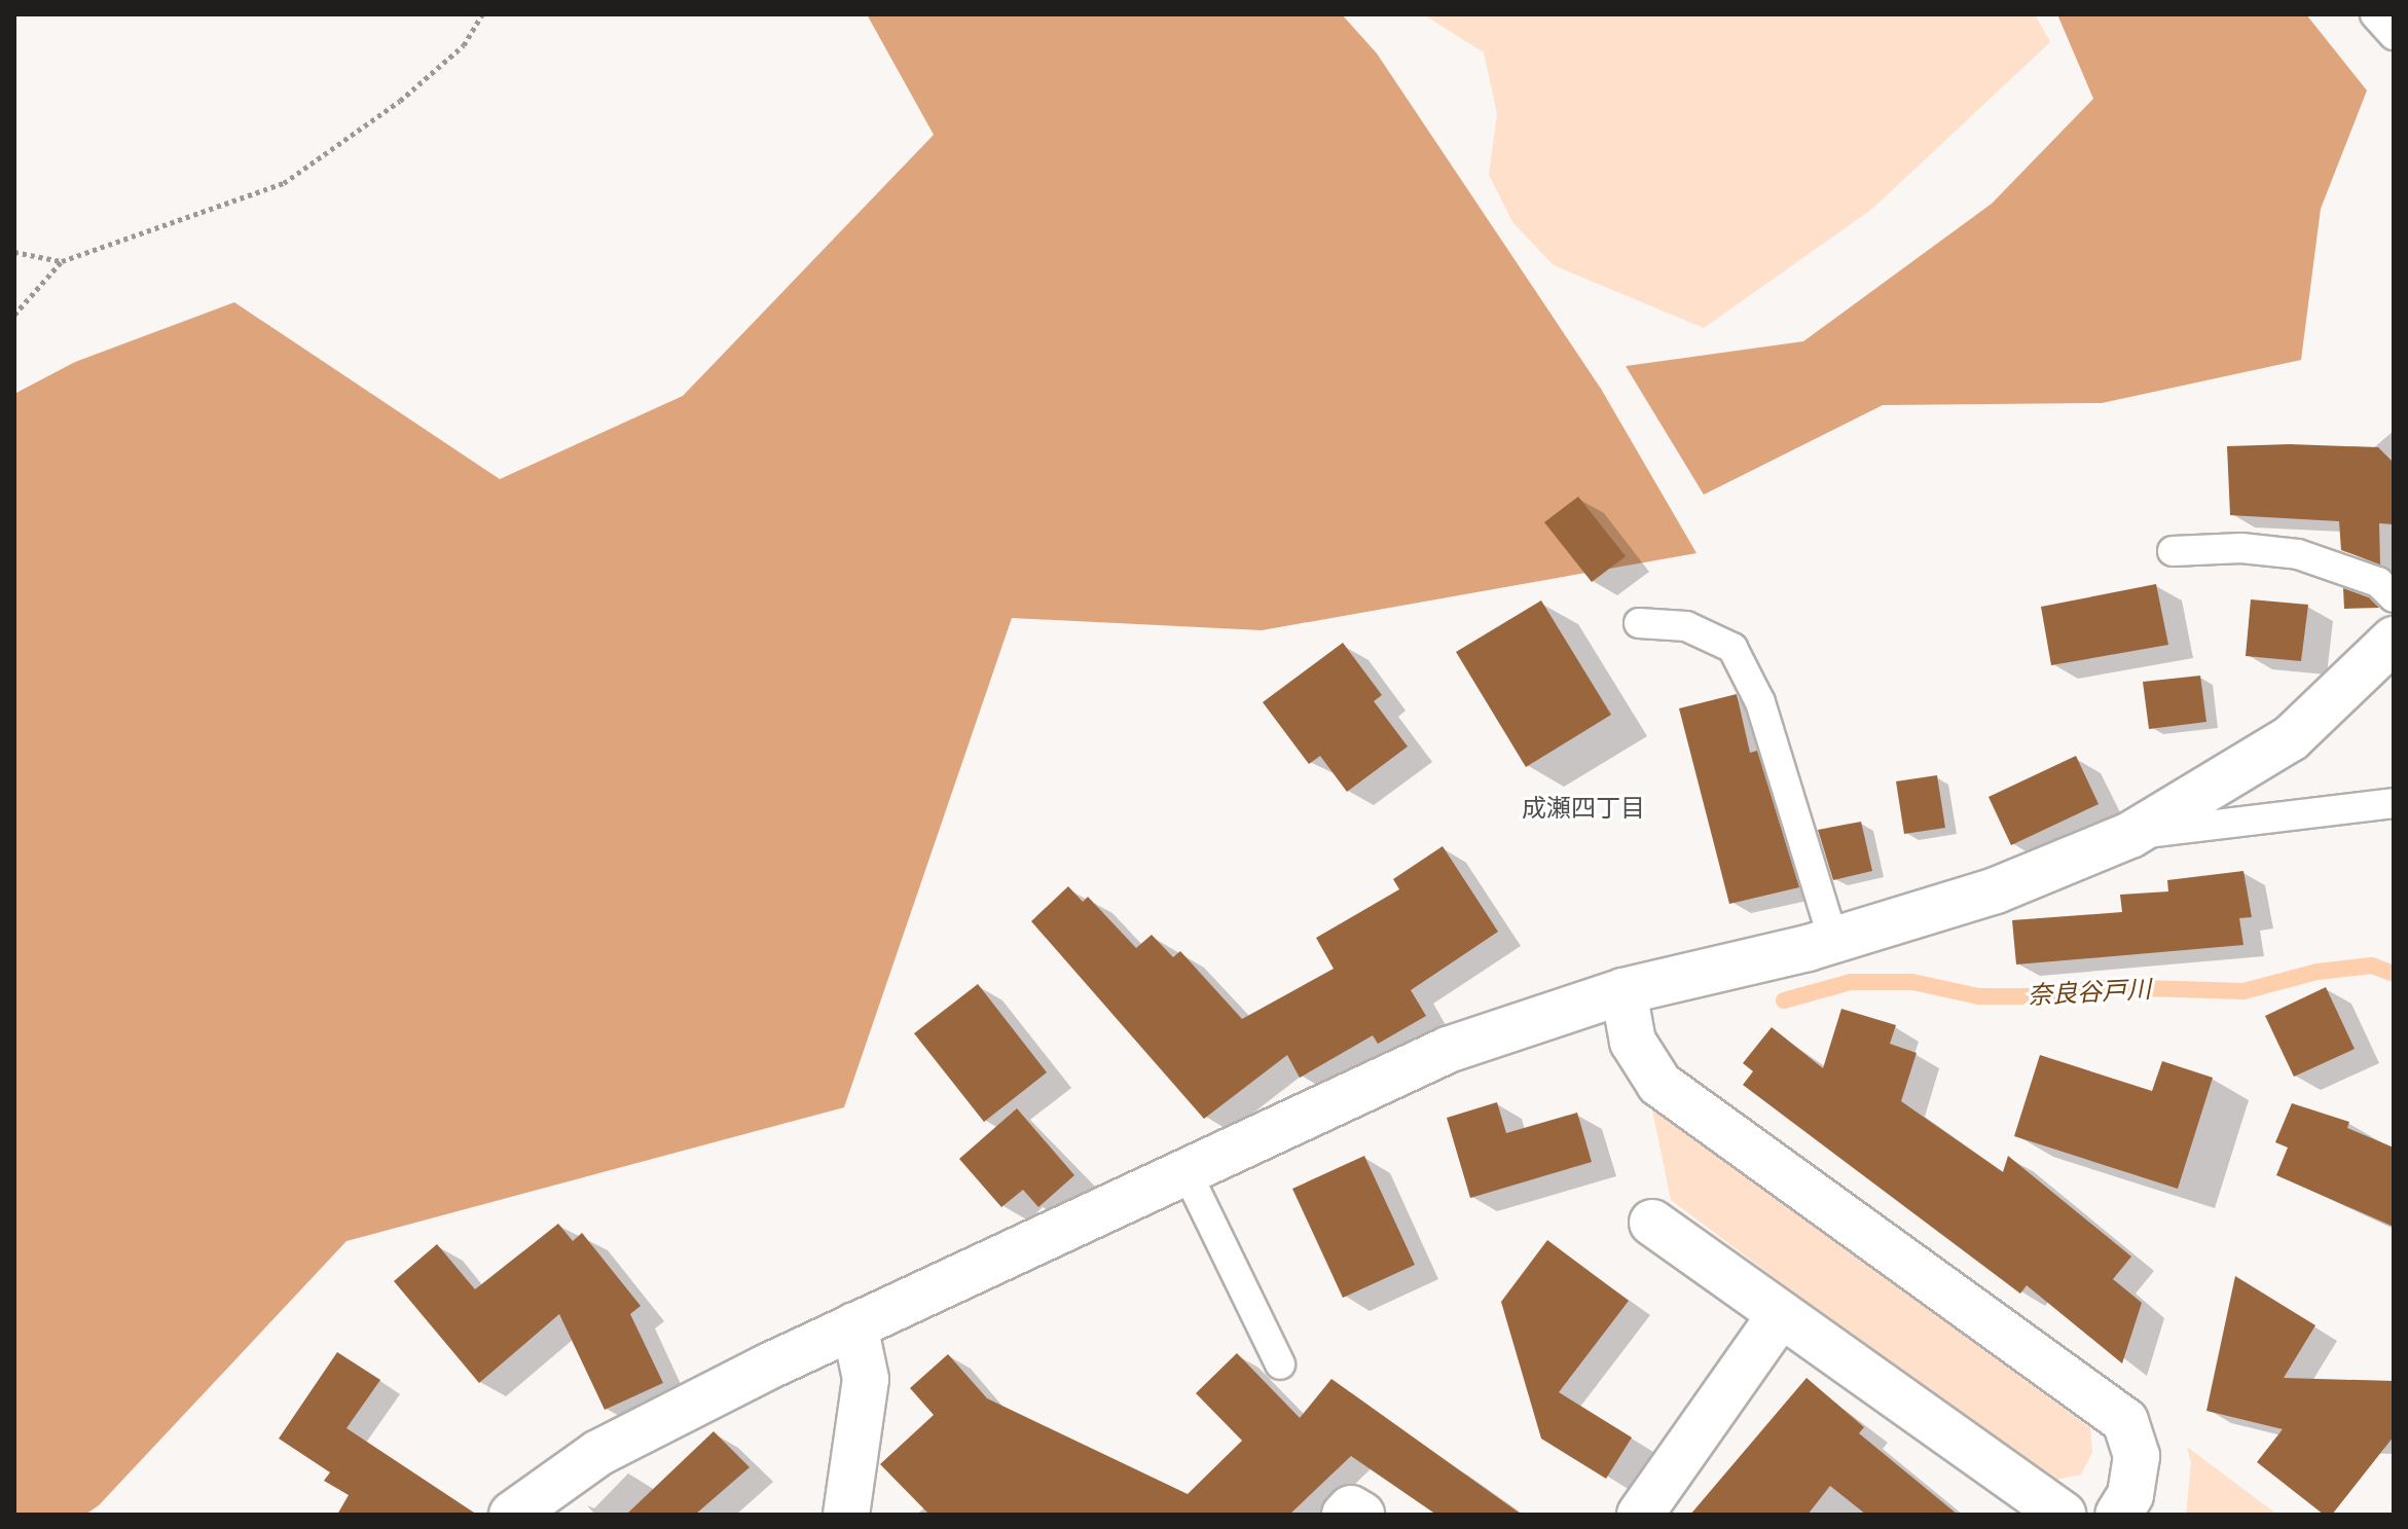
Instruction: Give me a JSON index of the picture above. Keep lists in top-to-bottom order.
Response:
{
  "districts": ["成瀬四丁目"],
  "water": ["奈良谷戸川"]
}
